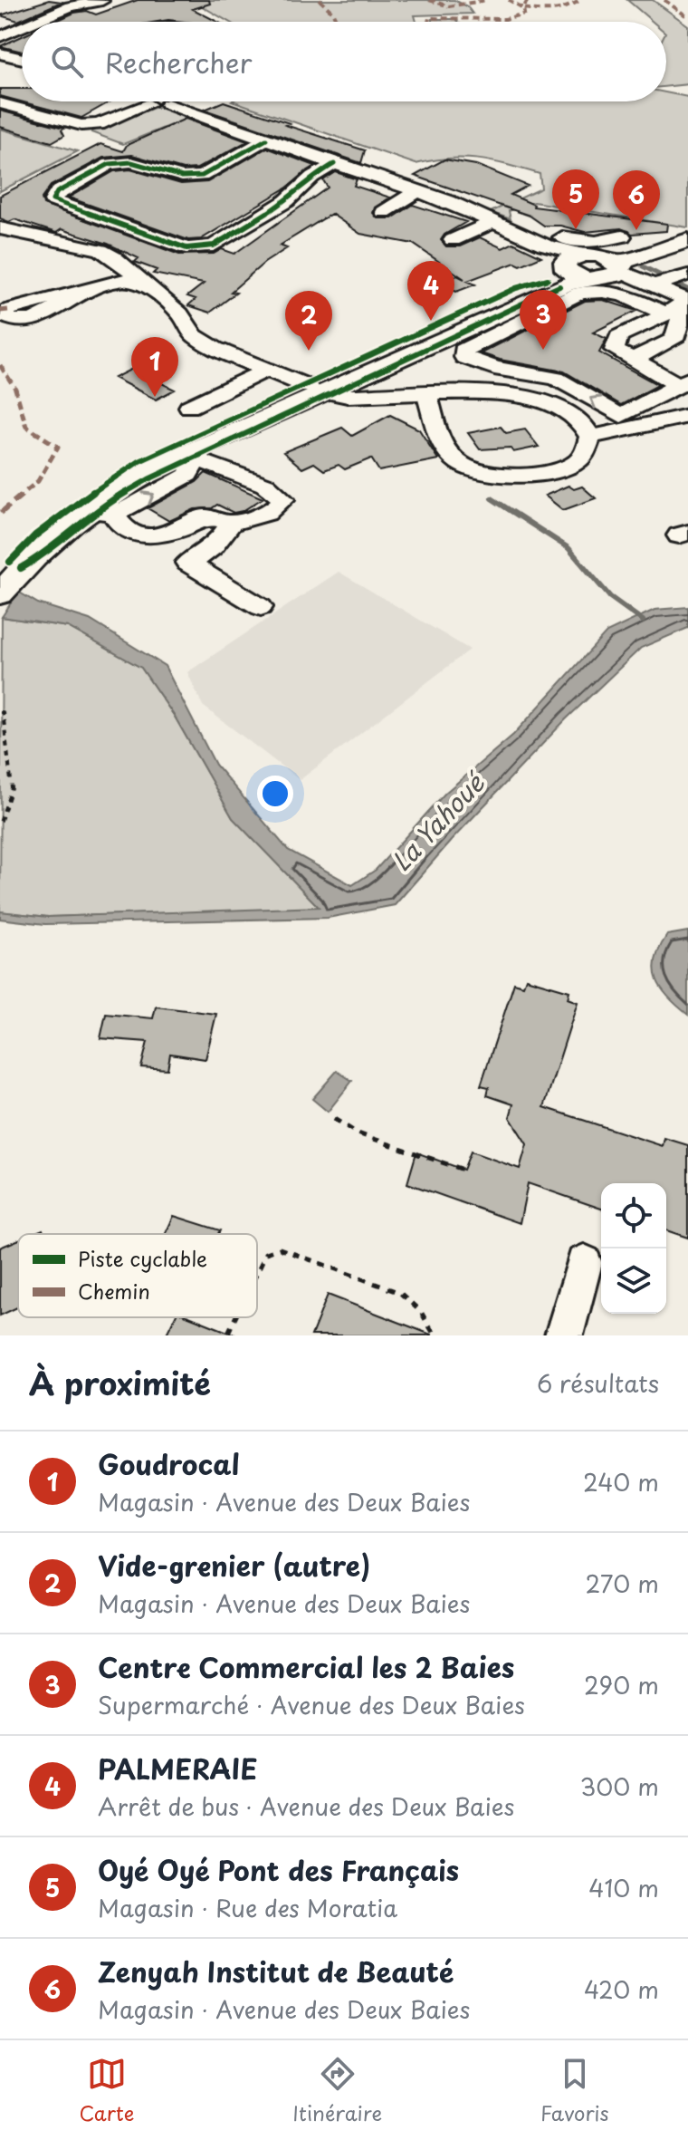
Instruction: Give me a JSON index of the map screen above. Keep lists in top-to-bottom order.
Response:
{
  "water": ["La Yahoué"],
  "legend": ["Piste cyclable", "Chemin"],
  "page": {
    "search": "Rechercher",
    "pins": [
      "5",
      "6",
      "4",
      "3",
      "2",
      "1"
    ],
    "heading": ["À proximité", "6 résultats"],
    "list": [
      {
        "mark": "1",
        "name": "Goudrocal",
        "note": "Magasin · Avenue des Deux Baies",
        "value": "240 m"
      },
      {
        "mark": "2",
        "name": "Vide-grenier (autre)",
        "note": "Magasin · Avenue des Deux Baies",
        "value": "270 m"
      },
      {
        "mark": "3",
        "name": "Centre Commercial les 2 Baies",
        "note": "Supermarché · Avenue des Deux Baies",
        "value": "290 m"
      },
      {
        "mark": "4",
        "name": "PALMERAIE",
        "note": "Arrêt de bus · Avenue des Deux Baies",
        "value": "300 m"
      },
      {
        "mark": "5",
        "name": "Oyé Oyé Pont des Français",
        "note": "Magasin · Rue des Moratia",
        "value": "410 m"
      },
      {
        "mark": "6",
        "name": "Zenyah Institut de Beauté",
        "note": "Magasin · Avenue des Deux Baies",
        "value": "420 m"
      }
    ],
    "nav": ["Carte", "Itinéraire", "Favoris"]
  }
}
